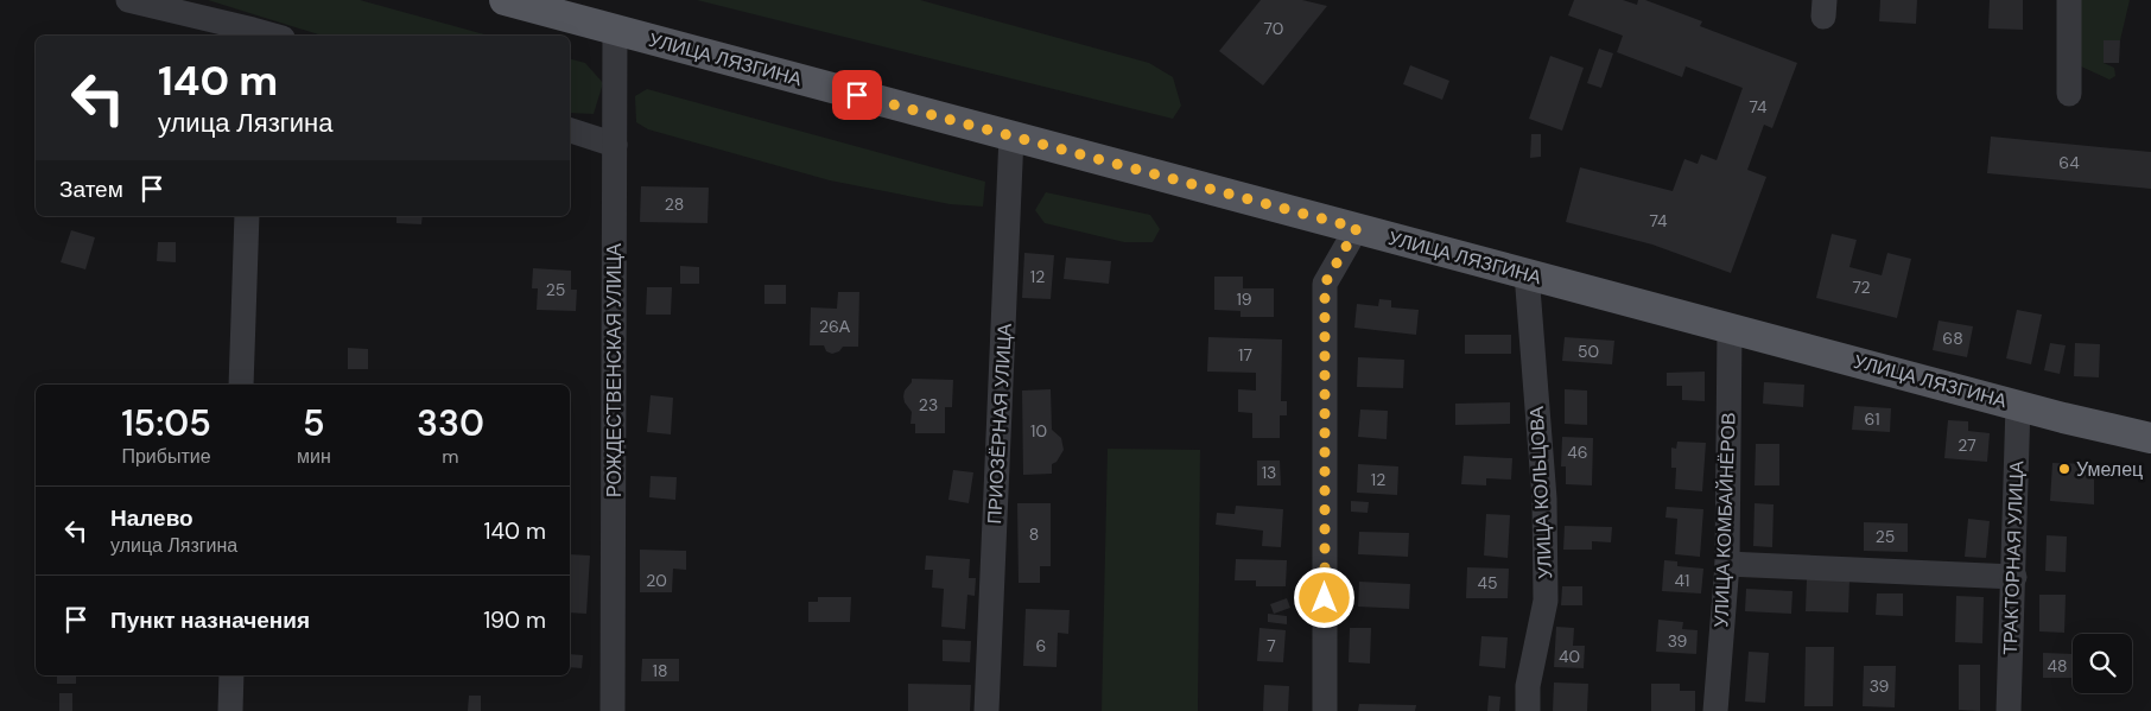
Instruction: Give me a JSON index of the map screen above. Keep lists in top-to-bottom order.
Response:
{
  "streets": {
    "main road": ["УЛИЦА ЛЯЗГИНА"],
    "street": [
      "РОЖДЕСТВЕНСКАЯ УЛИЦА",
      "ПРИОЗЁРНАЯ УЛИЦА",
      "УЛИЦА КОЛЬЦОВА",
      "УЛИЦА КОМБАЙНЁРОВ",
      "ТРАКТОРНАЯ УЛИЦА"
    ]
  },
  "crossings": [
    ["УЛИЦА ЛЯЗГИНА", "РОЖДЕСТВЕНСКАЯ УЛИЦА"],
    ["УЛИЦА ЛЯЗГИНА", "ПРИОЗЁРНАЯ УЛИЦА"],
    ["УЛИЦА ЛЯЗГИНА", "УЛИЦА КОЛЬЦОВА"],
    ["УЛИЦА ЛЯЗГИНА", "УЛИЦА КОМБАЙНЁРОВ"],
    ["УЛИЦА ЛЯЗГИНА", "ТРАКТОРНАЯ УЛИЦА"]
  ],
  "places": ["Умелец"],
  "house_numbers": [
    "70",
    "74",
    "64",
    "28",
    "74",
    "12",
    "72",
    "25",
    "19",
    "26А",
    "68",
    "50",
    "17",
    "23",
    "61",
    "10",
    "27",
    "46",
    "13",
    "12",
    "8",
    "25",
    "20",
    "41",
    "45",
    "39",
    "6",
    "7",
    "40",
    "48",
    "18",
    "39"
  ],
  "page": {
    "turn": ["140 m", "улица Лязгина"],
    "then": "Затем",
    "eta": [
      "15:05",
      "Прибытие",
      "5",
      "мин",
      "330",
      "m"
    ],
    "list": [
      {
        "name": "Налево",
        "note": "улица Лязгина",
        "value": "140 m"
      },
      {
        "name": "Пункт назначения",
        "value": "190 m"
      }
    ]
  }
}
